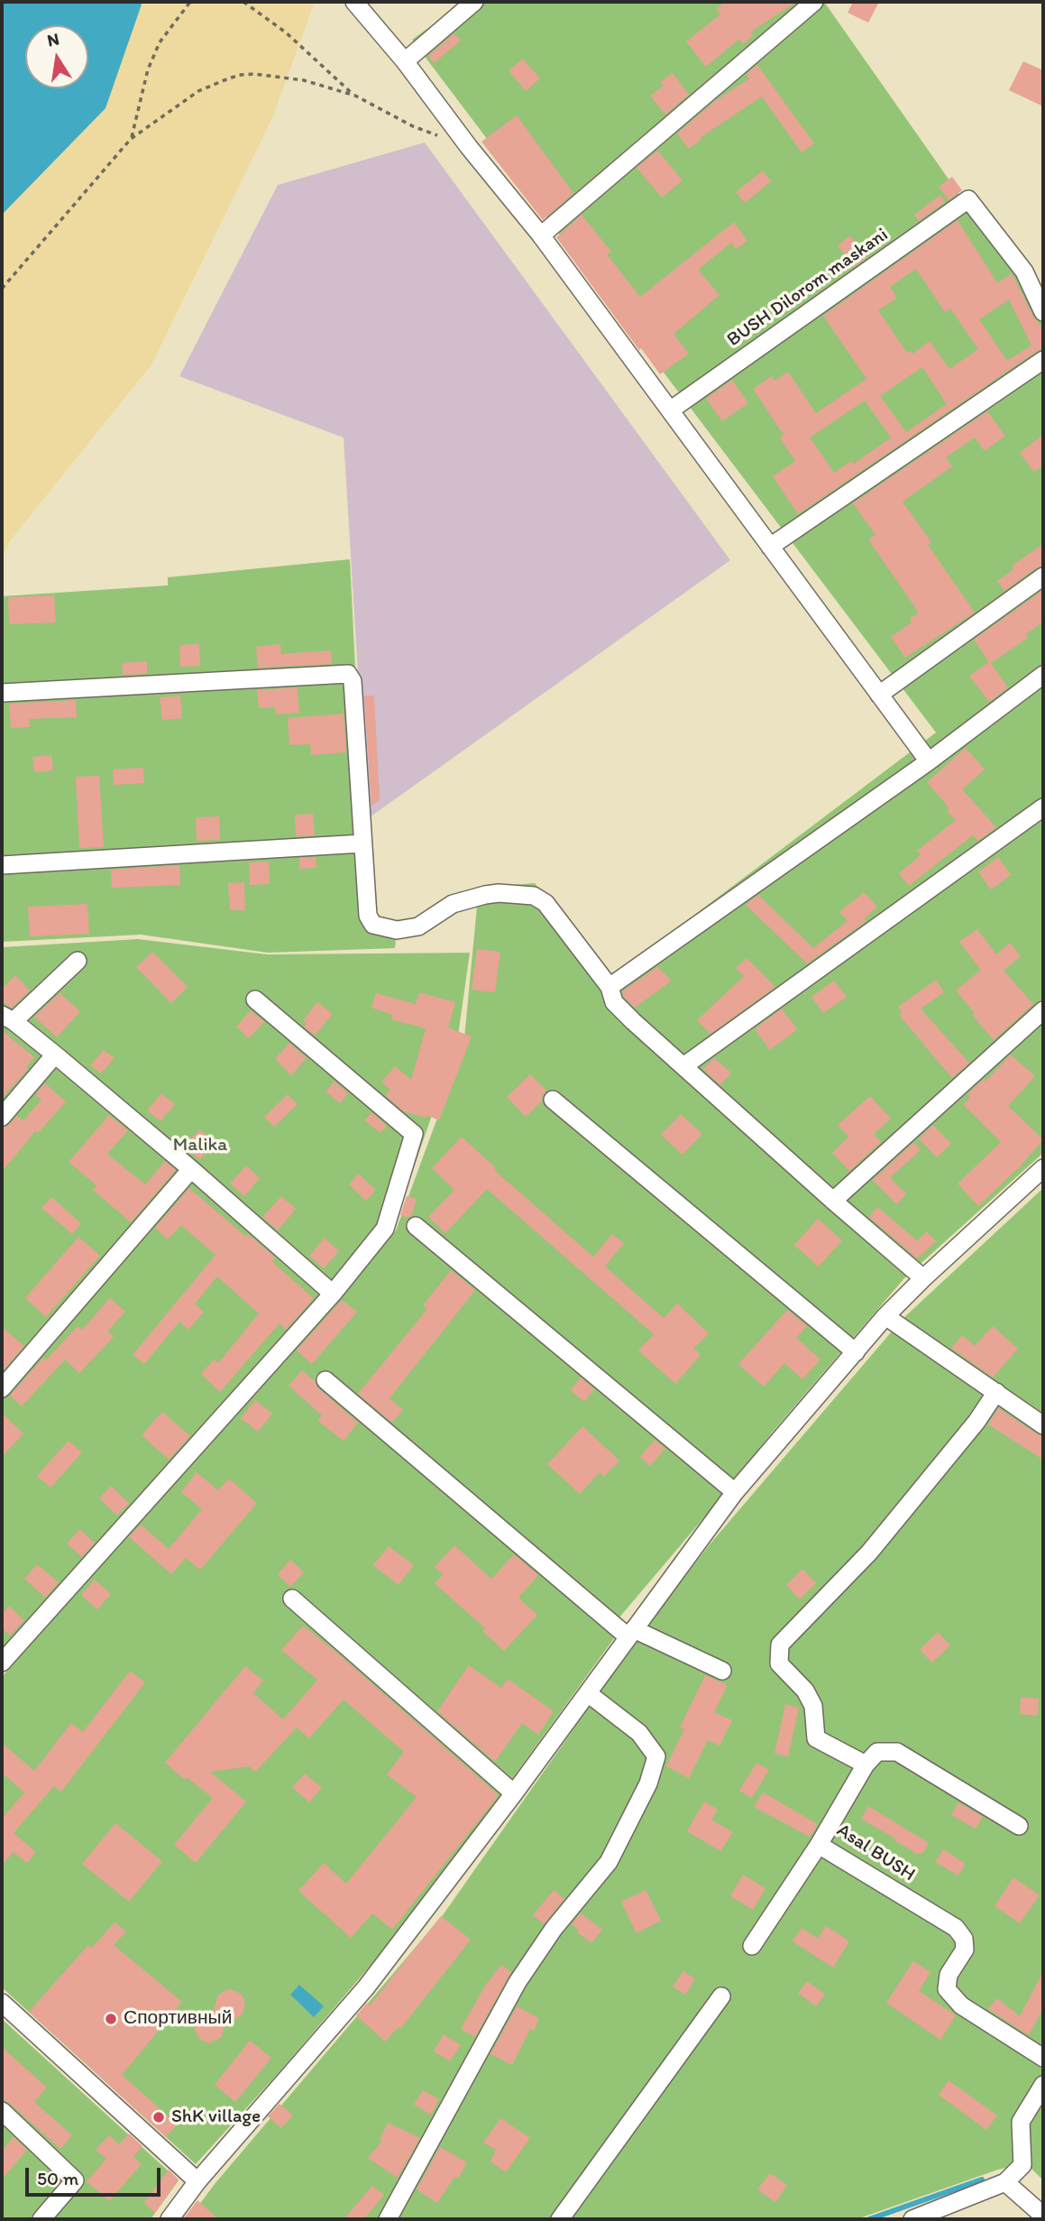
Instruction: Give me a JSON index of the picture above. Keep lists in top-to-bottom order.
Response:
{
  "streets": {
    "street": ["BUSH Dilorom maskani", "Asal BUSH"]
  },
  "parks": ["Malika"],
  "places": ["Спортивный", "ShK village"],
  "scale_bar": "50 m",
  "north": "top"
}
